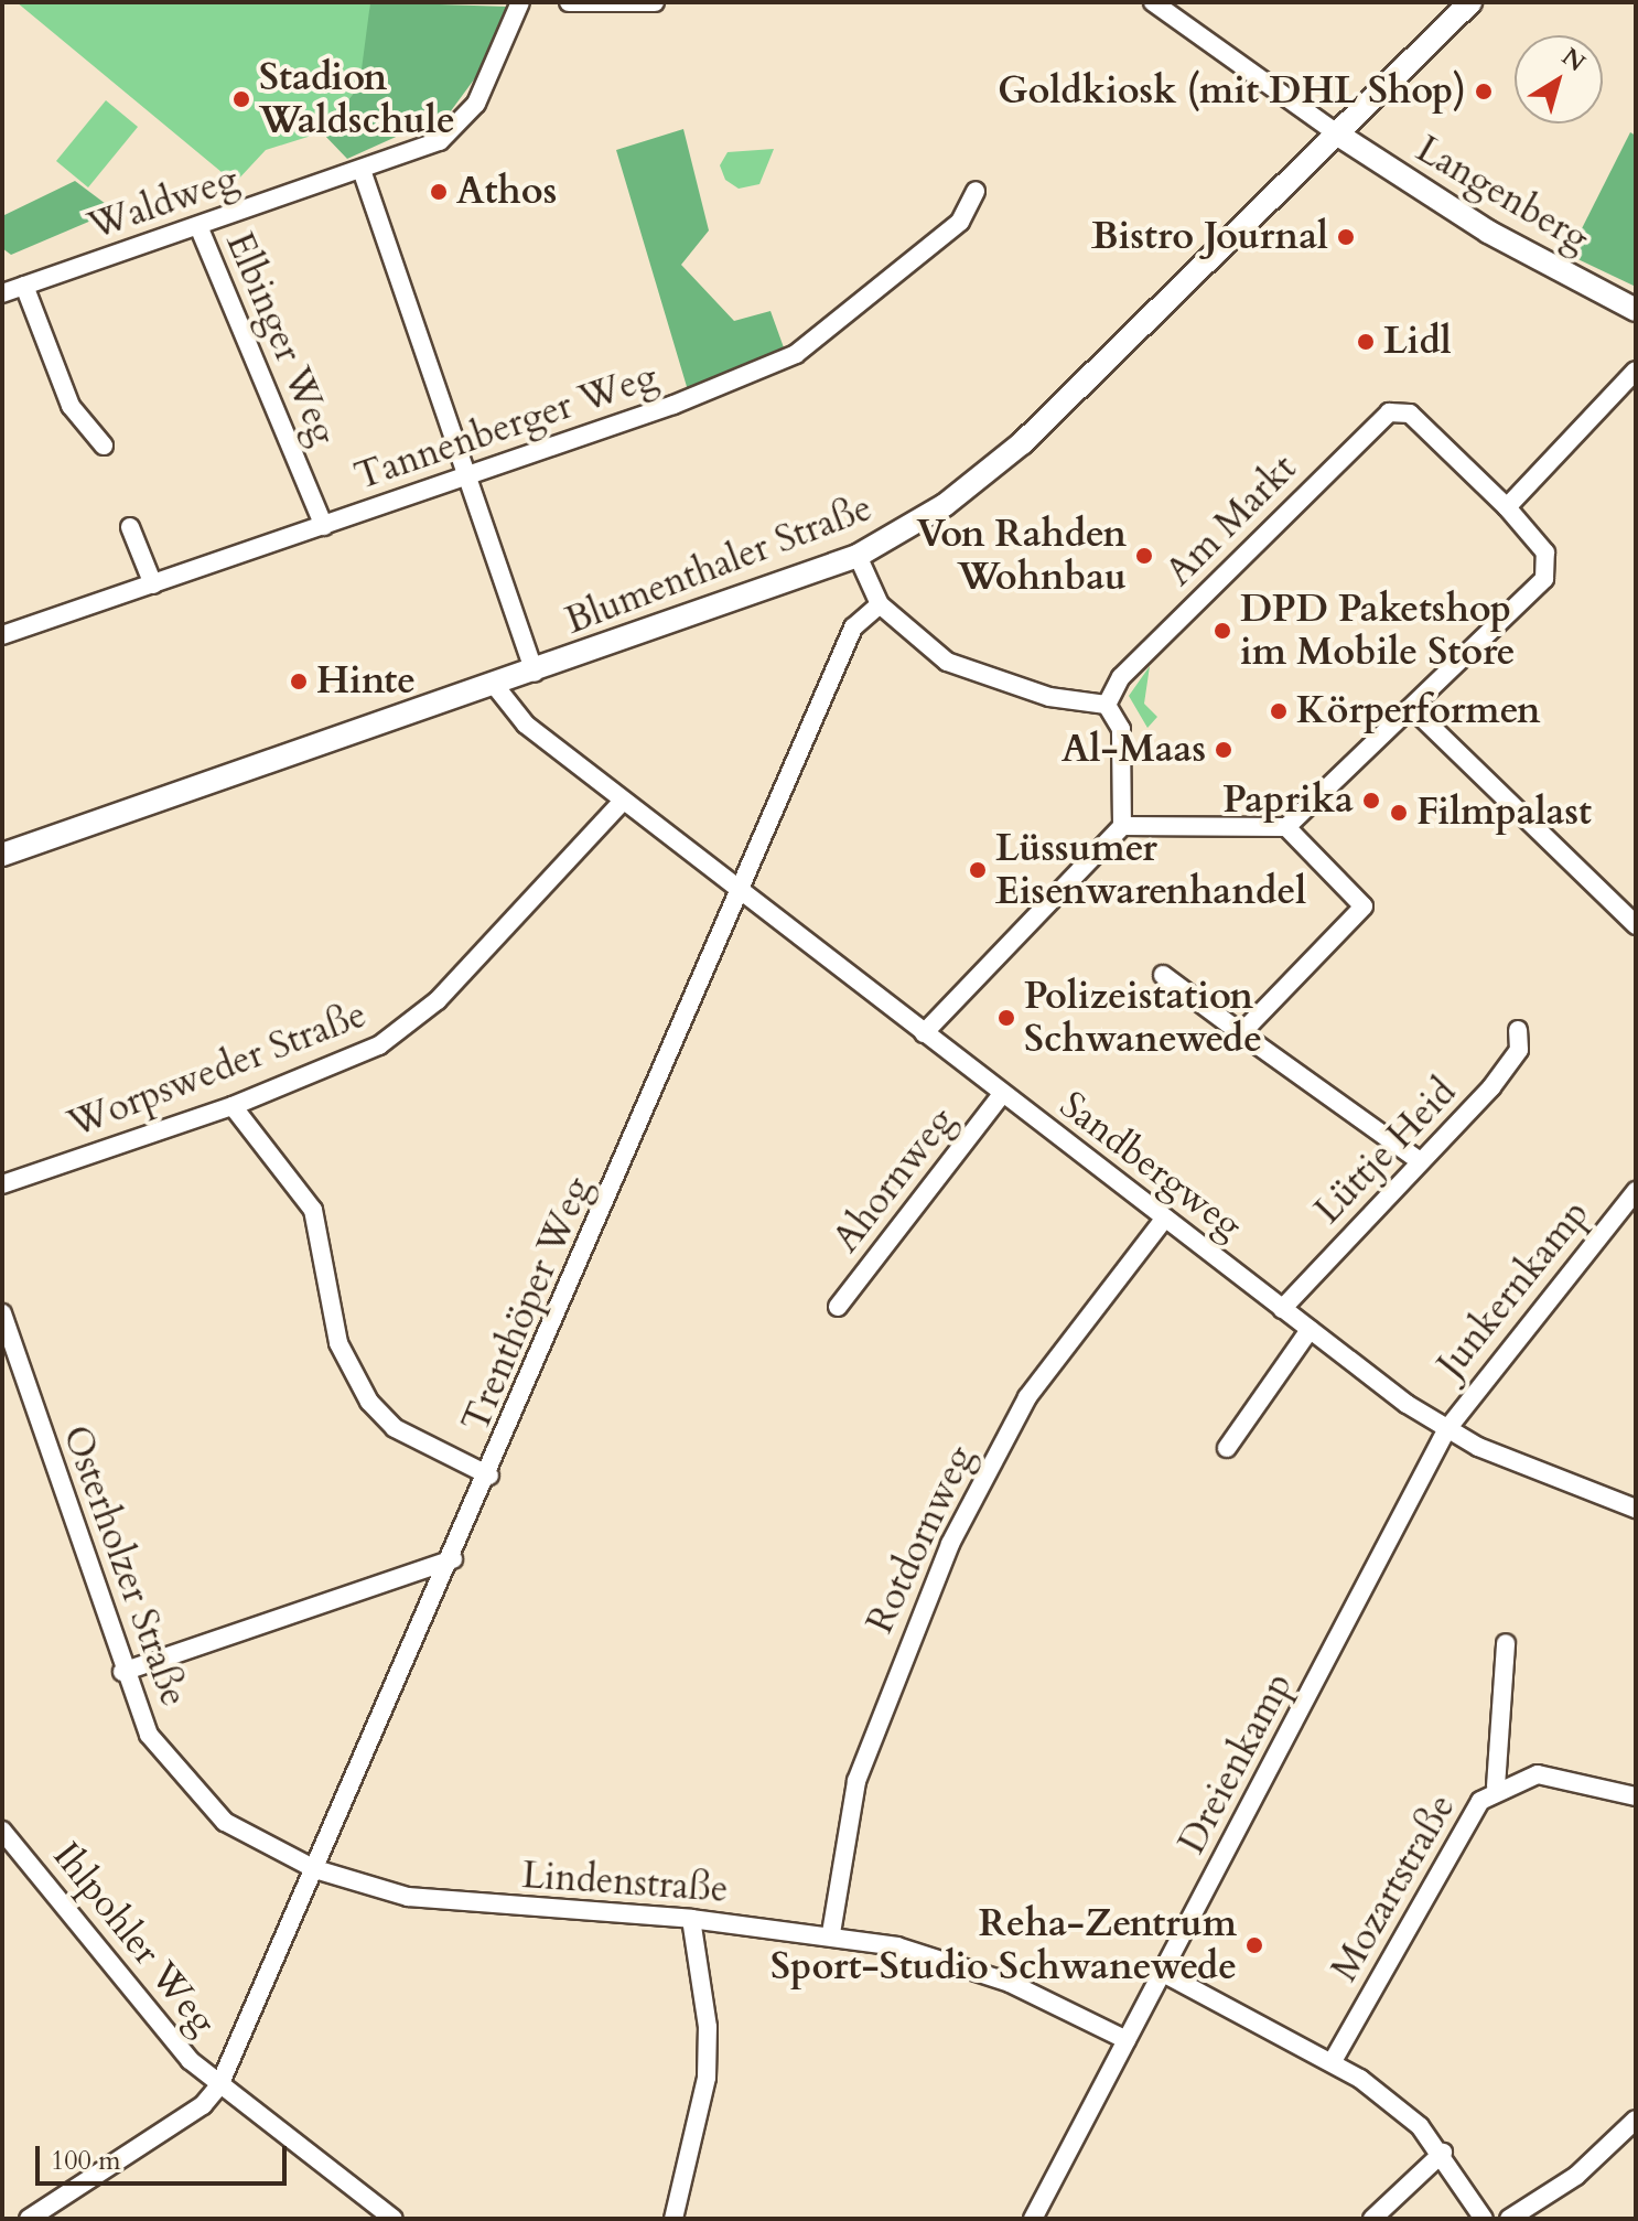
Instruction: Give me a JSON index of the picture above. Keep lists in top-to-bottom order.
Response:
{
  "streets": {
    "main road": ["Langenberg", "Blumenthaler Straße"],
    "street": [
      "Waldweg",
      "Elbinger Weg",
      "Tannenberger Weg",
      "Am Markt",
      "Worpsweder Straße",
      "Lüttje Heid",
      "Sandbergweg",
      "Ahornweg",
      "Junkernkamp",
      "Trenthöper Weg",
      "Rotdornweg",
      "Osterholzer Straße",
      "Dreienkamp",
      "Lindenstraße",
      "Mozartstraße",
      "Ihlpohler Weg"
    ]
  },
  "crossings": [
    ["Langenberg", "Blumenthaler Straße"],
    ["Waldweg", "Elbinger Weg"],
    ["Elbinger Weg", "Tannenberger Weg"],
    ["Blumenthaler Straße", "Sandbergweg"],
    ["Worpsweder Straße", "Sandbergweg"],
    ["Lüttje Heid", "Sandbergweg"],
    ["Sandbergweg", "Ahornweg"],
    ["Sandbergweg", "Junkernkamp"],
    ["Sandbergweg", "Trenthöper Weg"],
    ["Sandbergweg", "Rotdornweg"],
    ["Sandbergweg", "Dreienkamp"],
    ["Junkernkamp", "Dreienkamp"],
    ["Trenthöper Weg", "Osterholzer Straße"],
    ["Trenthöper Weg", "Lindenstraße"],
    ["Trenthöper Weg", "Ihlpohler Weg"],
    ["Rotdornweg", "Lindenstraße"],
    ["Osterholzer Straße", "Lindenstraße"],
    ["Dreienkamp", "Lindenstraße"]
  ],
  "places": [
    "Goldkiosk (mit DHL Shop)",
    "Stadion Waldschule",
    "Athos",
    "Bistro Journal",
    "Lidl",
    "Von Rahden Wohnbau",
    "DPD Paketshop im Mobile Store",
    "Hinte",
    "Körperformen",
    "Al-Maas",
    "Paprika",
    "Filmpalast",
    "Lüssumer Eisenwarenhandel",
    "Polizeistation Schwanewede",
    "Reha-Zentrum Sport-Studio Schwanewede"
  ],
  "scale_bar": "100 m",
  "north": "top right"
}
